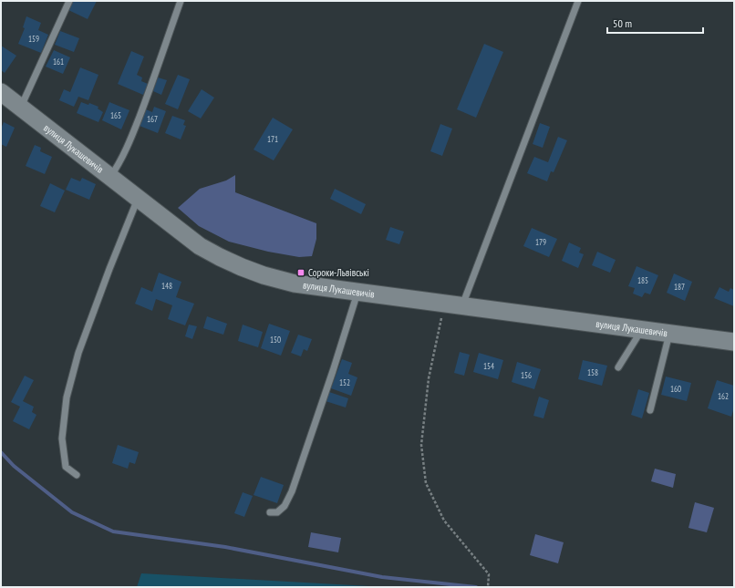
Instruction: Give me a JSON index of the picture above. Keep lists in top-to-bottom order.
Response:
{
  "streets": {
    "street": ["вулиця Лукашевичів"]
  },
  "places": {
    "transit": ["Сороки-Львівські"]
  },
  "house_numbers": [
    "159",
    "161",
    "165",
    "167",
    "171",
    "179",
    "185",
    "148",
    "187",
    "150",
    "154",
    "158",
    "156",
    "152",
    "160",
    "162"
  ],
  "scale_bar": "50 m"
}
